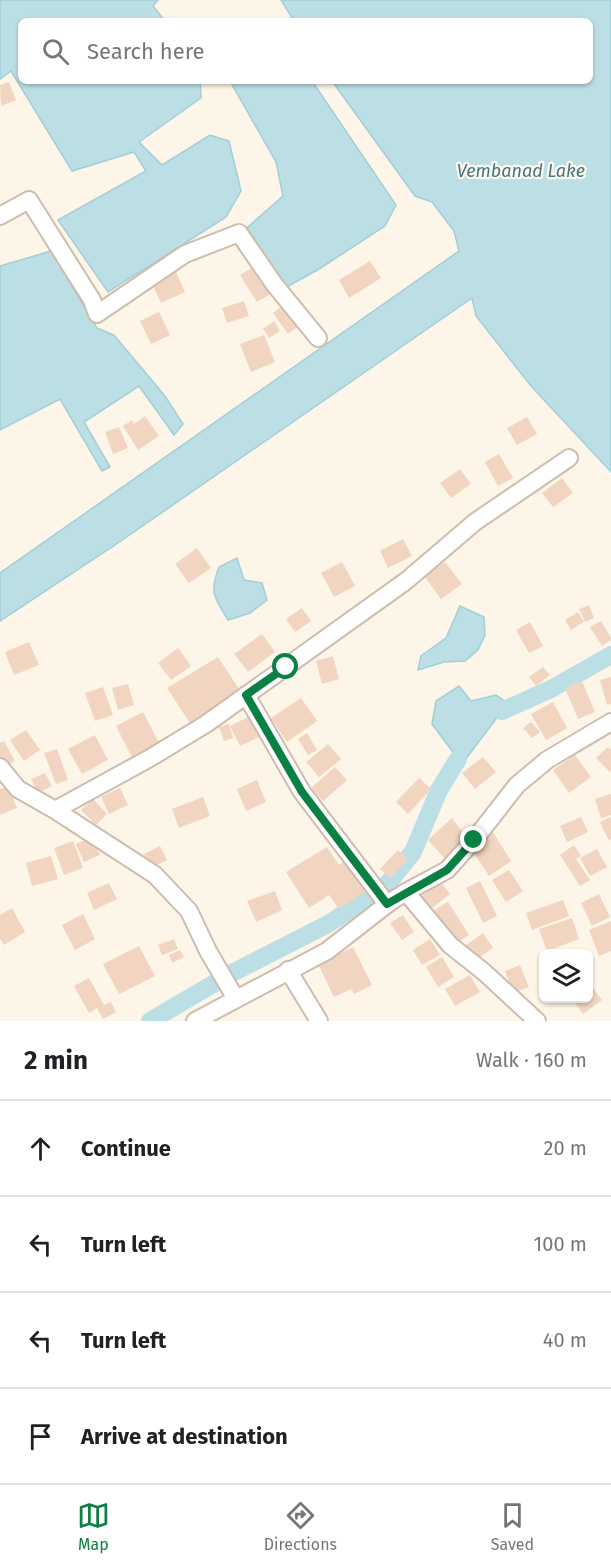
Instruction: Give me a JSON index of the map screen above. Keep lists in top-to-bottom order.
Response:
{
  "water": ["Vembanad Lake"],
  "page": {
    "search": "Search here",
    "heading": ["2 min", "Walk · 160 m"],
    "list": [
      ["Continue", "20 m"],
      ["Turn left", "100 m"],
      ["Turn left", "40 m"],
      "Arrive at destination"
    ],
    "nav": ["Map", "Directions", "Saved"]
  }
}
